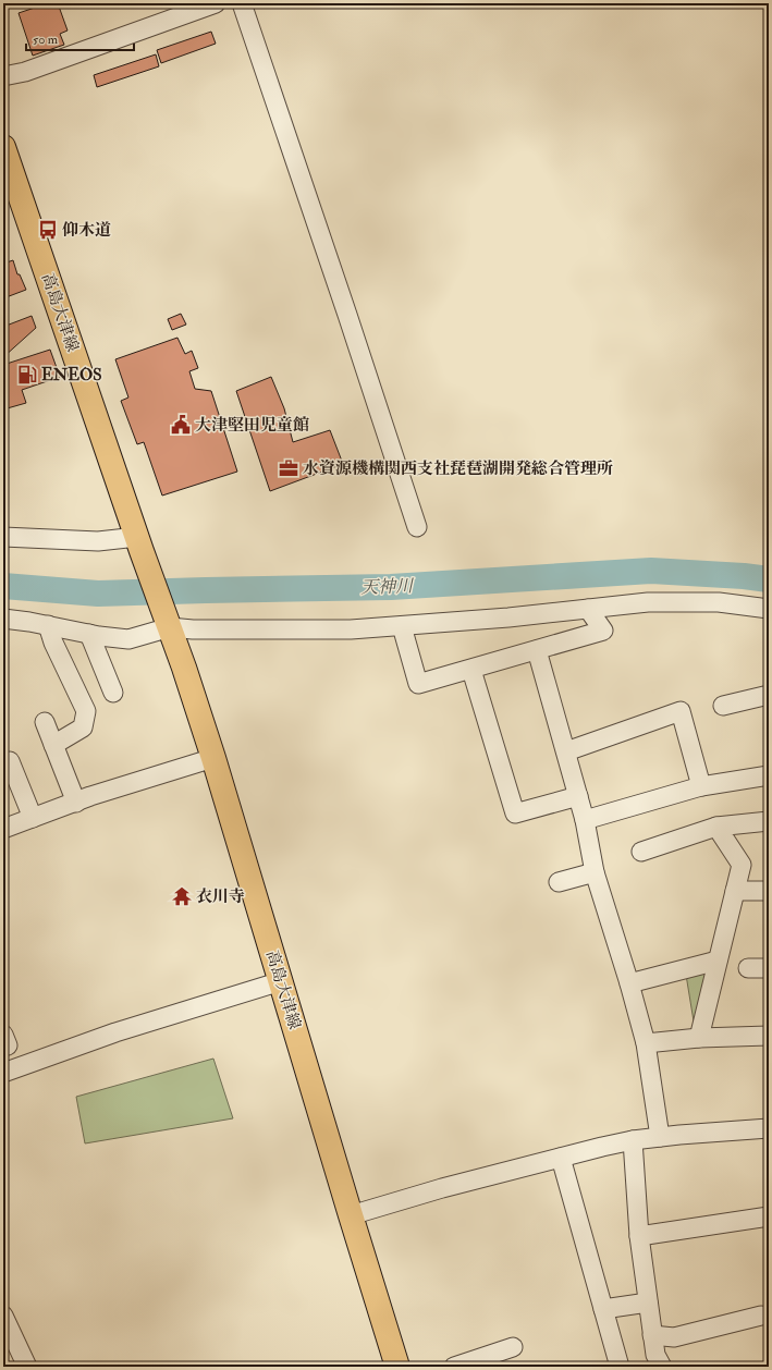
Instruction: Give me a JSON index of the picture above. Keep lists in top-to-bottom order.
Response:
{
  "streets": {
    "main road": ["高島大津線"]
  },
  "water": ["天神川"],
  "places": {
    "bus stop": ["仰木道"],
    "fuel station": ["ENEOS"],
    "public building": ["大津堅田児童館"],
    "office": ["水資源機構関西支社琵琶湖開発総合管理所"],
    "temple": ["衣川寺"]
  },
  "scale_bar": "50 m"
}
